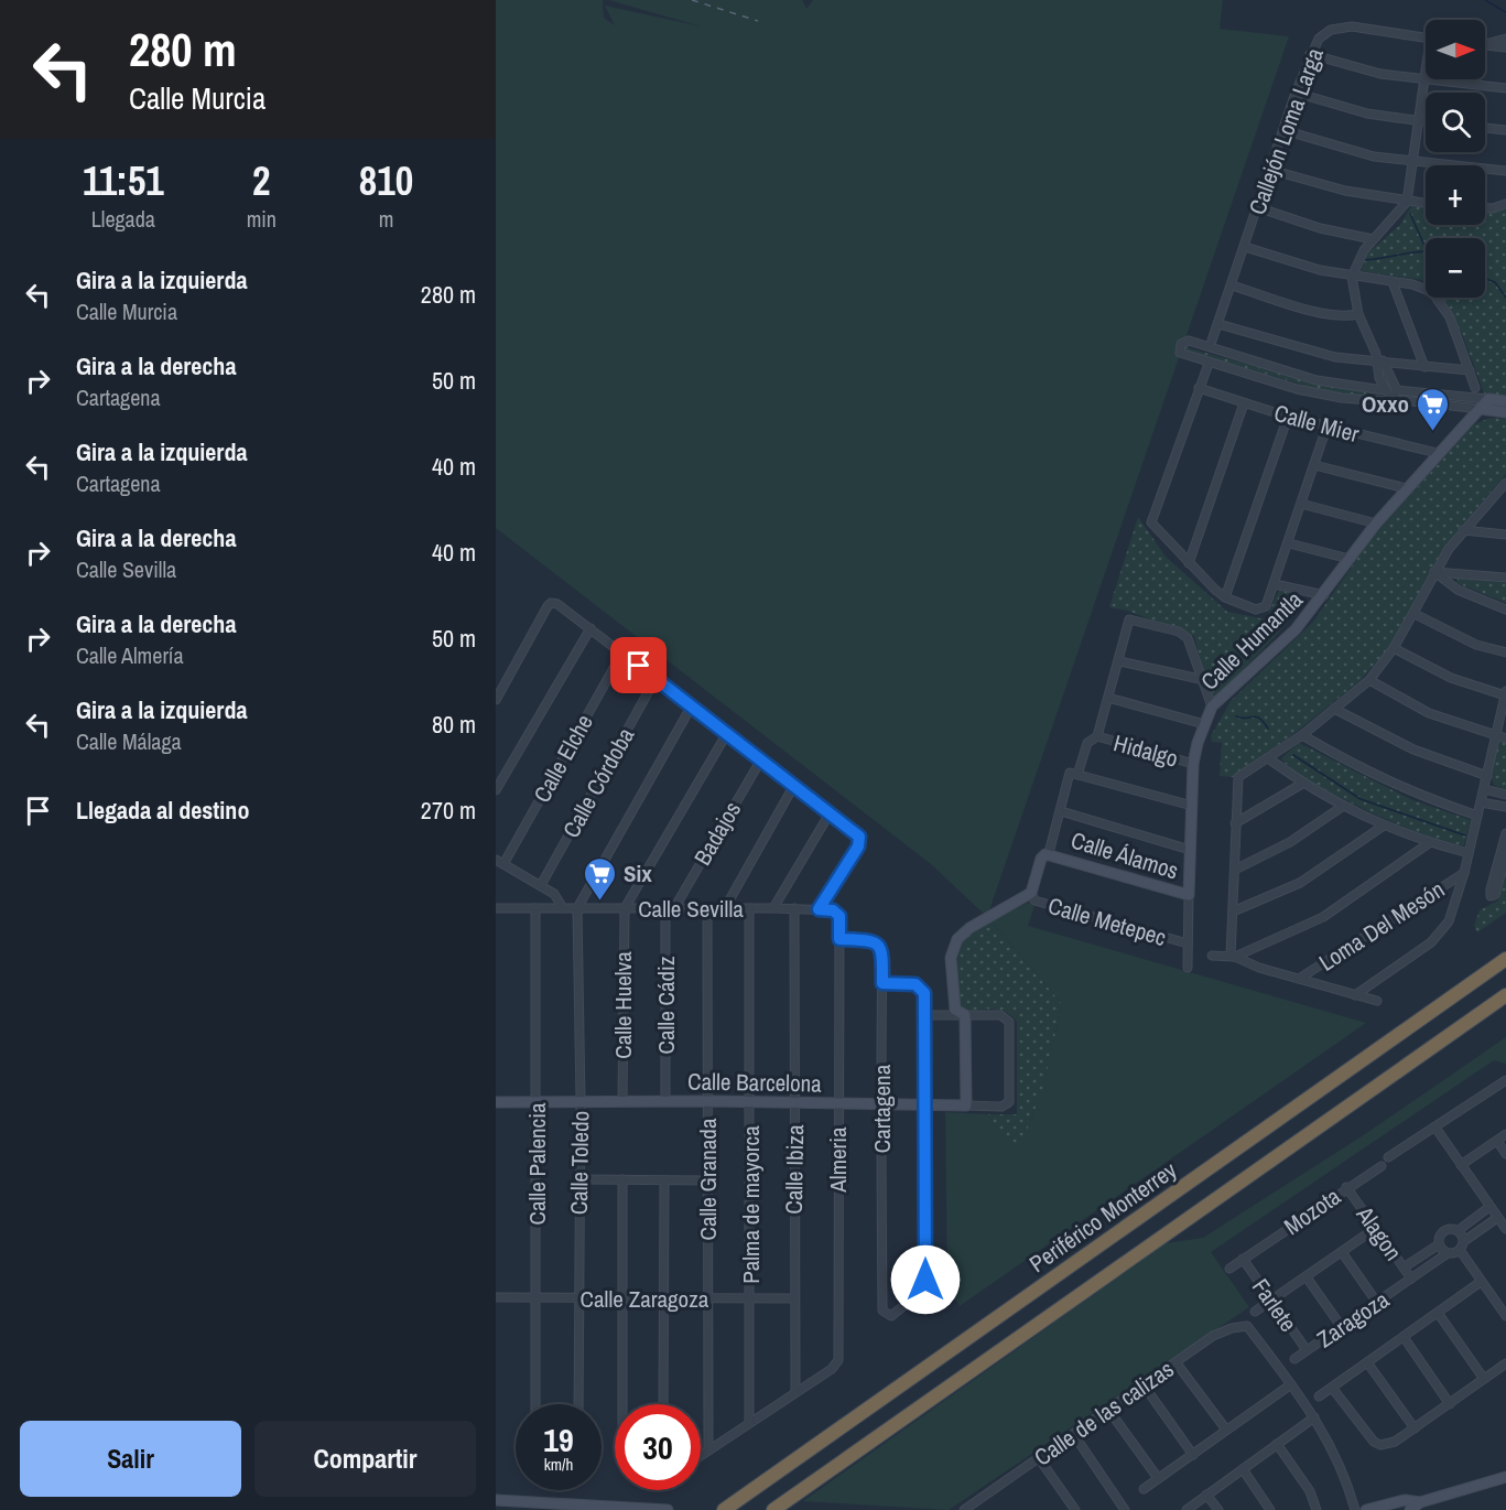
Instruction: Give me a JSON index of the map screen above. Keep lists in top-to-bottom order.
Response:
{
  "streets": {
    "highway": ["Periférico Monterrey"],
    "street": [
      "Callejón Loma Larga",
      "Calle Mier",
      "Calle Humantla",
      "Hidalgo",
      "Calle Elche",
      "Calle Córdoba",
      "Badajos",
      "Calle Álamos",
      "Calle Sevilla",
      "Calle Metepec",
      "Loma Del Mesón",
      "Calle Huelva",
      "Calle Cádiz",
      "Calle Barcelona",
      "Cartagena",
      "Almeria",
      "Calle Toledo",
      "Calle Palencia",
      "Calle Ibiza",
      "Calle Granada",
      "Palma de mayorca",
      "Mozota",
      "Alagon",
      "Calle Zaragoza",
      "Farlete",
      "Zaragoza",
      "Calle de las calizas"
    ]
  },
  "crossings": [
    ["Calle Mier", "Calle Humantla"],
    ["Calle Humantla", "Hidalgo"],
    ["Calle Humantla", "Calle Álamos"],
    ["Calle Humantla", "Calle Metepec"],
    ["Badajos", "Calle Sevilla"],
    ["Calle Sevilla", "Calle Huelva"],
    ["Calle Sevilla", "Calle Cádiz"],
    ["Calle Sevilla", "Almeria"],
    ["Calle Sevilla", "Calle Toledo"],
    ["Calle Sevilla", "Calle Palencia"],
    ["Calle Sevilla", "Calle Ibiza"],
    ["Calle Sevilla", "Calle Granada"],
    ["Calle Sevilla", "Palma de mayorca"],
    ["Calle Huelva", "Calle Barcelona"],
    ["Calle Cádiz", "Calle Barcelona"],
    ["Calle Barcelona", "Cartagena"],
    ["Calle Barcelona", "Almeria"],
    ["Calle Barcelona", "Calle Toledo"],
    ["Calle Barcelona", "Calle Palencia"],
    ["Calle Barcelona", "Calle Ibiza"],
    ["Calle Barcelona", "Calle Granada"],
    ["Calle Barcelona", "Palma de mayorca"],
    ["Cartagena", "Almeria"],
    ["Almeria", "Calle Ibiza"],
    ["Calle Toledo", "Calle Zaragoza"],
    ["Calle Palencia", "Calle Zaragoza"],
    ["Calle Ibiza", "Calle Zaragoza"],
    ["Calle Granada", "Calle Zaragoza"],
    ["Palma de mayorca", "Calle Zaragoza"],
    ["Mozota", "Alagon"],
    ["Mozota", "Farlete"],
    ["Alagon", "Zaragoza"],
    ["Farlete", "Zaragoza"]
  ],
  "places": {
    "supermarket": ["Oxxo", "Six"]
  },
  "north": "right",
  "page": {
    "turn": ["280 m", "Calle Murcia"],
    "map_buttons": ["+", "−"],
    "eta": [
      "11:51",
      "Llegada",
      "2",
      "min",
      "810",
      "m"
    ],
    "list": [
      {
        "name": "Gira a la izquierda",
        "note": "Calle Murcia",
        "value": "280 m"
      },
      {
        "name": "Gira a la derecha",
        "note": "Cartagena",
        "value": "50 m"
      },
      {
        "name": "Gira a la izquierda",
        "note": "Cartagena",
        "value": "40 m"
      },
      {
        "name": "Gira a la derecha",
        "note": "Calle Sevilla",
        "value": "40 m"
      },
      {
        "name": "Gira a la derecha",
        "note": "Calle Almería",
        "value": "50 m"
      },
      {
        "name": "Gira a la izquierda",
        "note": "Calle Málaga",
        "value": "80 m"
      },
      {
        "name": "Llegada al destino",
        "value": "270 m"
      }
    ],
    "speed": "19 km/h",
    "limit": "30",
    "buttons": ["Salir", "Compartir"]
  }
}
